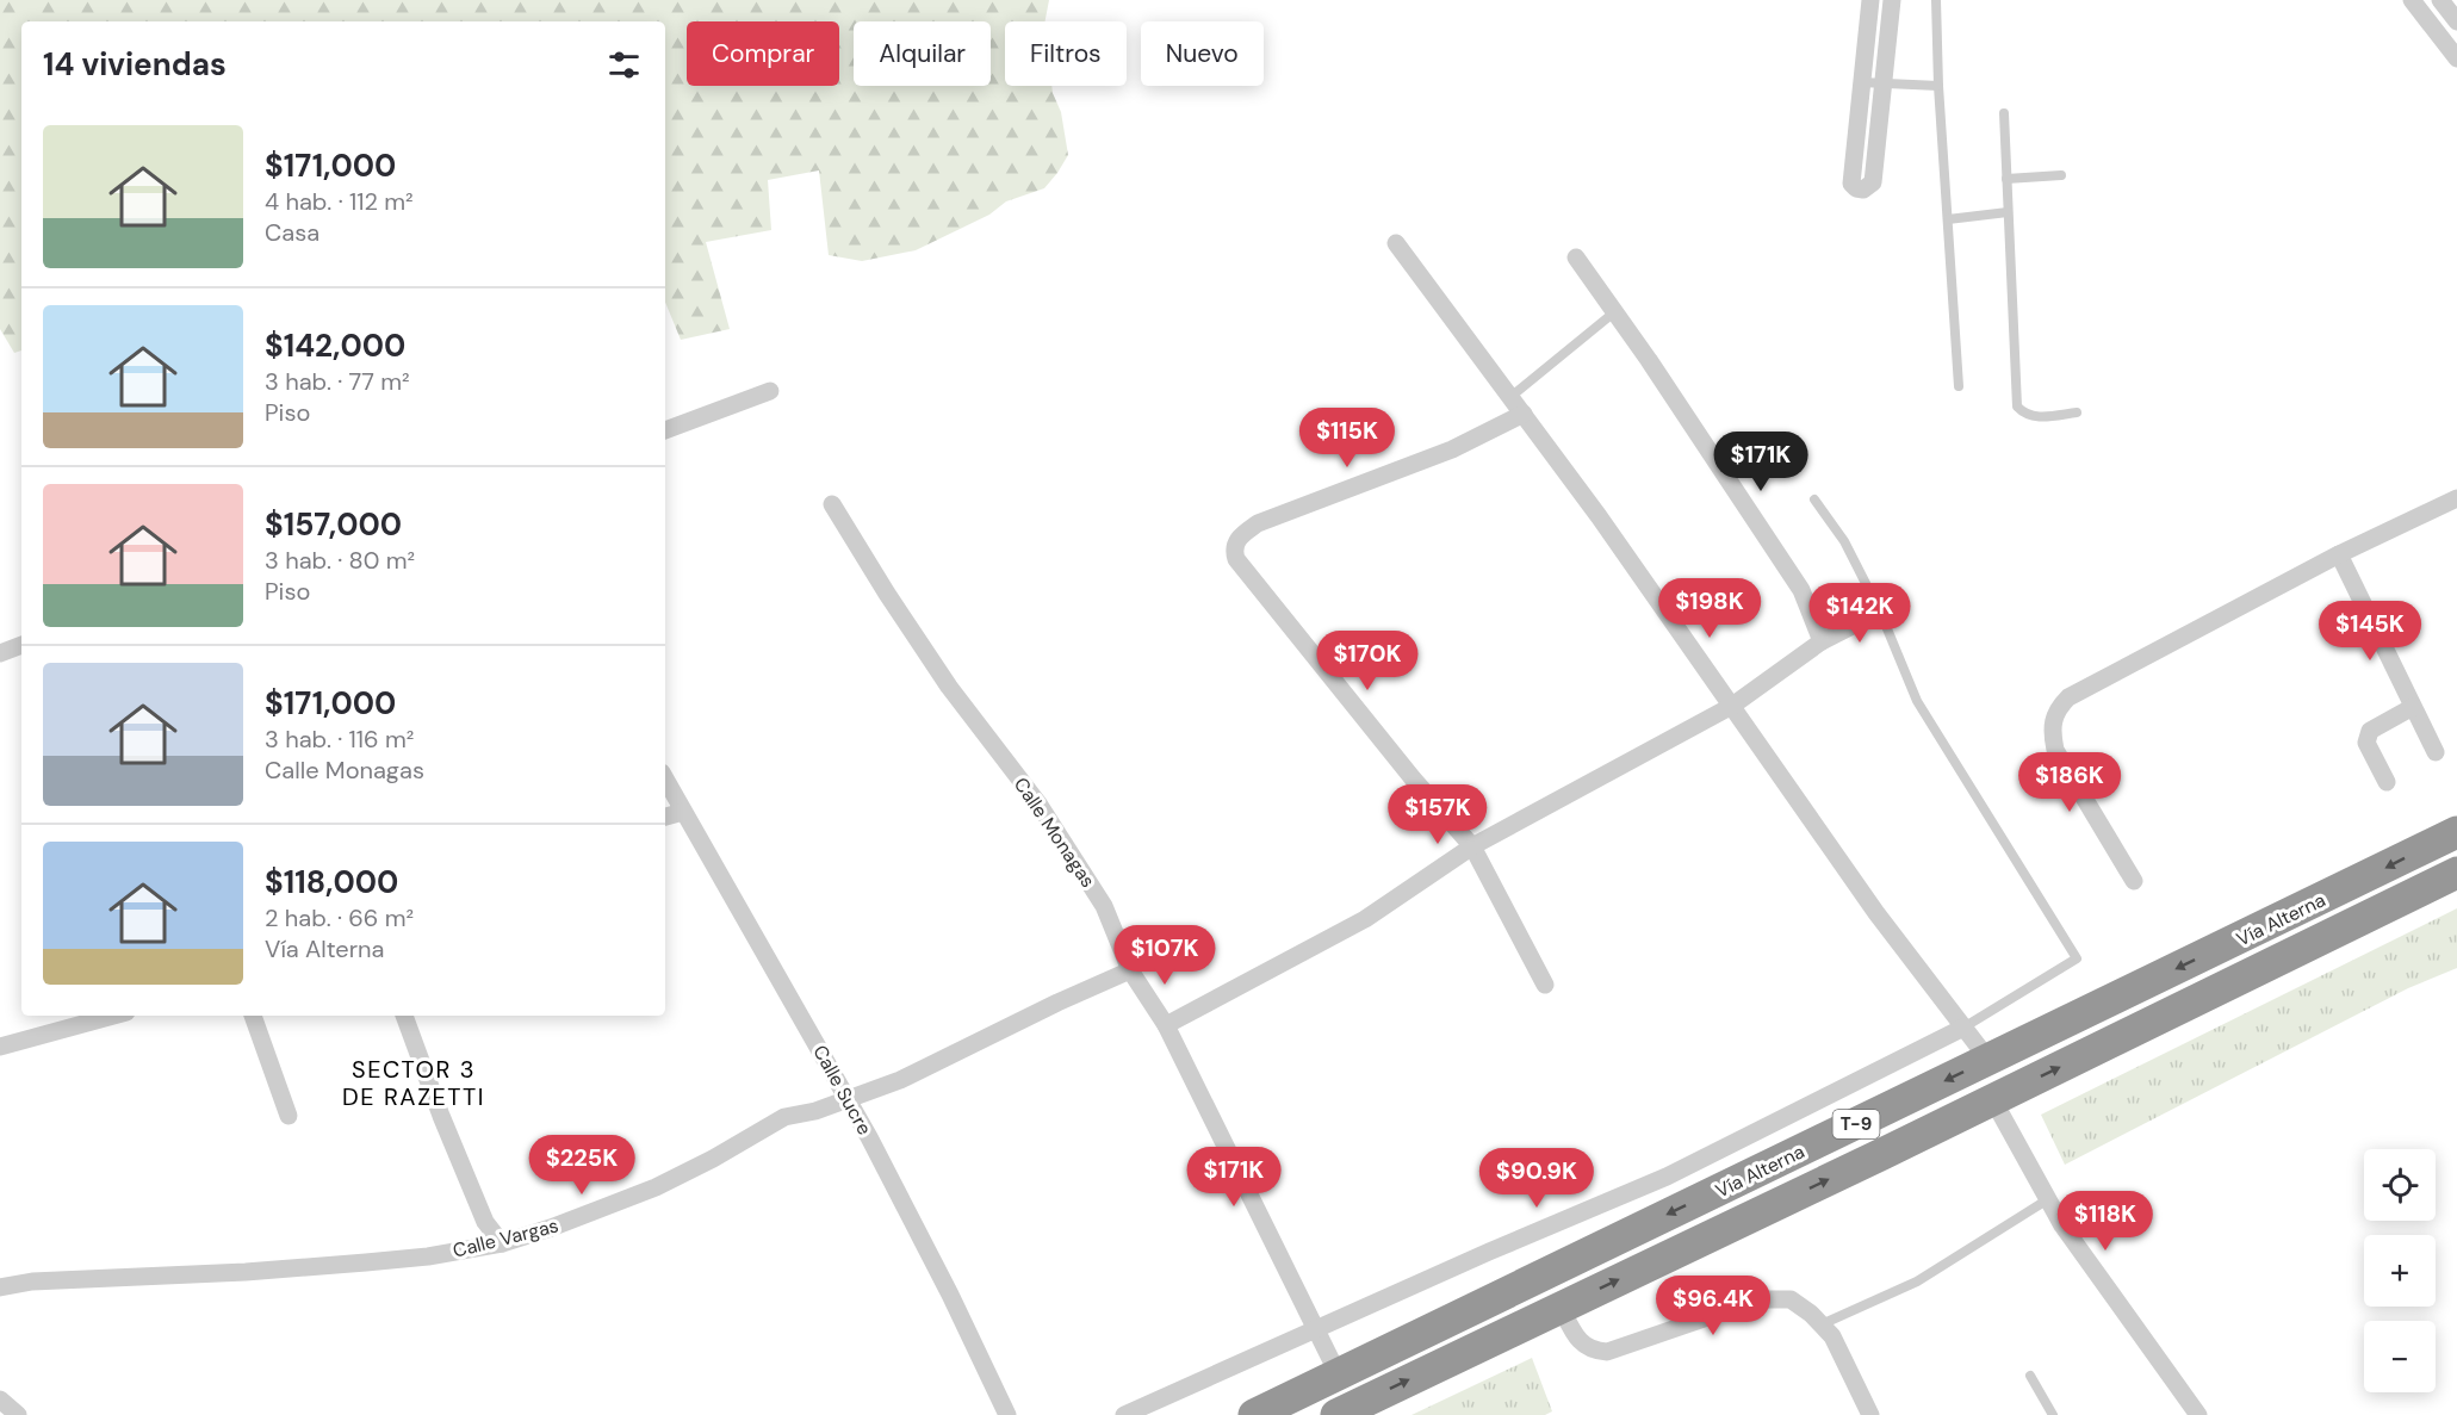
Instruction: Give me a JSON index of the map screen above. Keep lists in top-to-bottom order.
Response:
{
  "streets": {
    "highway": ["Vía Alterna", "T-9"],
    "street": ["Calle Monagas", "Calle Sucre", "Calle Vargas"]
  },
  "crossings": [
    ["Calle Monagas", "Vía Alterna"],
    ["Calle Monagas", "Calle Vargas"],
    ["Calle Sucre", "Calle Vargas"]
  ],
  "districts": ["SECTOR 3 DE RAZETTI"],
  "page": {
    "chip": [
      "Comprar",
      "Alquilar",
      "Filtros",
      "Nuevo"
    ],
    "heading": "14 viviendas",
    "list": [
      {
        "name": "$171,000",
        "note": "4 hab. · 112 m² · Casa"
      },
      {
        "name": "$142,000",
        "note": "3 hab. · 77 m² · Piso"
      },
      {
        "name": "$157,000",
        "note": "3 hab. · 80 m² · Piso"
      },
      {
        "name": "$171,000",
        "note": "3 hab. · 116 m² · Calle Monagas"
      },
      {
        "name": "$118,000",
        "note": "2 hab. · 66 m² · Vía Alterna"
      }
    ],
    "price": [
      "$115K",
      "$171K",
      "$198K",
      "$142K",
      "$145K",
      "$170K",
      "$186K",
      "$157K",
      "$107K",
      "$225K",
      "$171K",
      "$90.9K",
      "$118K",
      "$96.4K"
    ],
    "map_buttons": ["+", "−"]
  }
}
